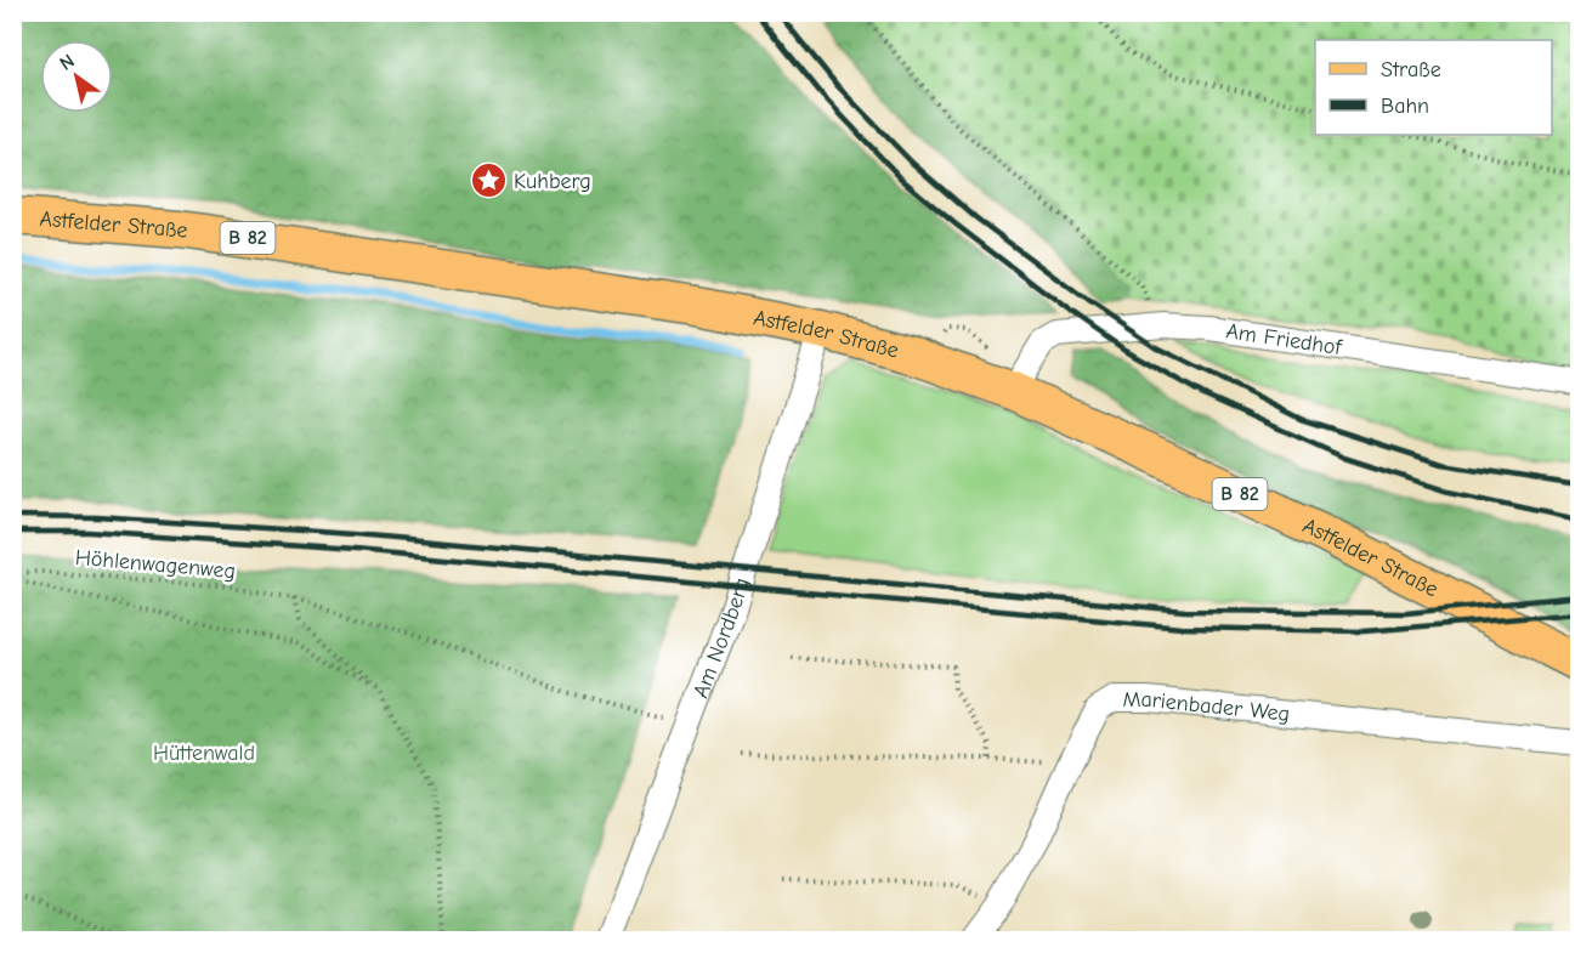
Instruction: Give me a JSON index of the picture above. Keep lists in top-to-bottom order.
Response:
{
  "streets": {
    "main road": ["Astfelder Straße", "B 82"],
    "street": ["Am Friedhof", "Am Nordberg", "Marienbader Weg"],
    "path": ["Höhlenwagenweg"]
  },
  "crossings": [
    ["Astfelder Straße", "Am Friedhof"],
    ["Astfelder Straße", "Am Nordberg"],
    ["Höhlenwagenweg", "Am Nordberg"]
  ],
  "parks": ["Hüttenwald"],
  "places": {
    "place": ["Kuhberg"]
  },
  "legend": ["Straße", "Bahn"],
  "north": "top left"
}
